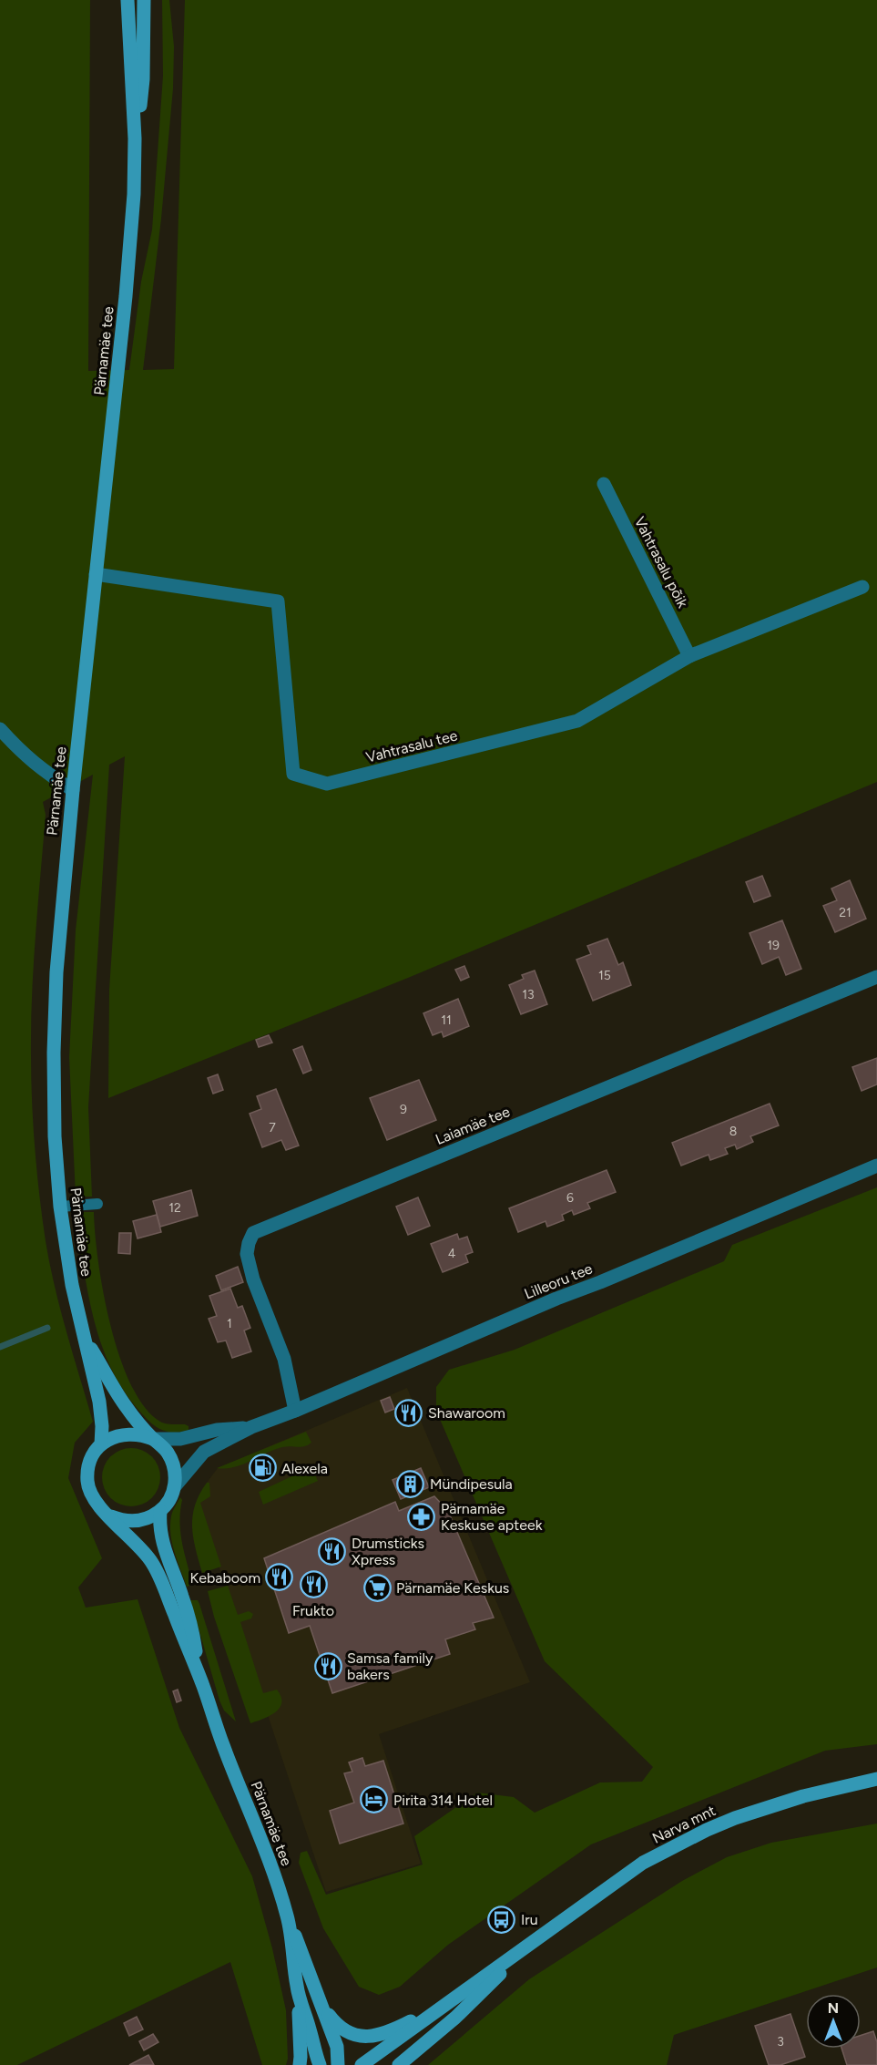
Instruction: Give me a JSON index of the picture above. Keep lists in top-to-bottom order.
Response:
{
  "streets": {
    "main road": ["Pärnamäe tee", "Narva mnt"],
    "street": [
      "Vahtrasalu põik",
      "Vahtrasalu tee",
      "Laiamäe tee",
      "Lilleoru tee"
    ]
  },
  "crossings": [
    ["Pärnamäe tee", "Vahtrasalu tee"],
    ["Pärnamäe tee", "Lilleoru tee"],
    ["Vahtrasalu põik", "Vahtrasalu tee"],
    ["Laiamäe tee", "Lilleoru tee"]
  ],
  "places": {
    "restaurant": [
      "Shawaroom",
      "Drumsticks Xpress",
      "Kebaboom",
      "Frukto",
      "Samsa family bakers"
    ],
    "fuel station": ["Alexela"],
    "building": ["Mündipesula"],
    "pharmacy": ["Pärnamäe Keskuse apteek"],
    "supermarket": ["Pärnamäe Keskus"],
    "hotel": ["Pirita 314 Hotel"],
    "bus stop": ["Iru"]
  },
  "house_numbers": [
    "21",
    "19",
    "15",
    "13",
    "11",
    "9",
    "7",
    "8",
    "6",
    "12",
    "4",
    "1",
    "3"
  ],
  "north": "top"
}
